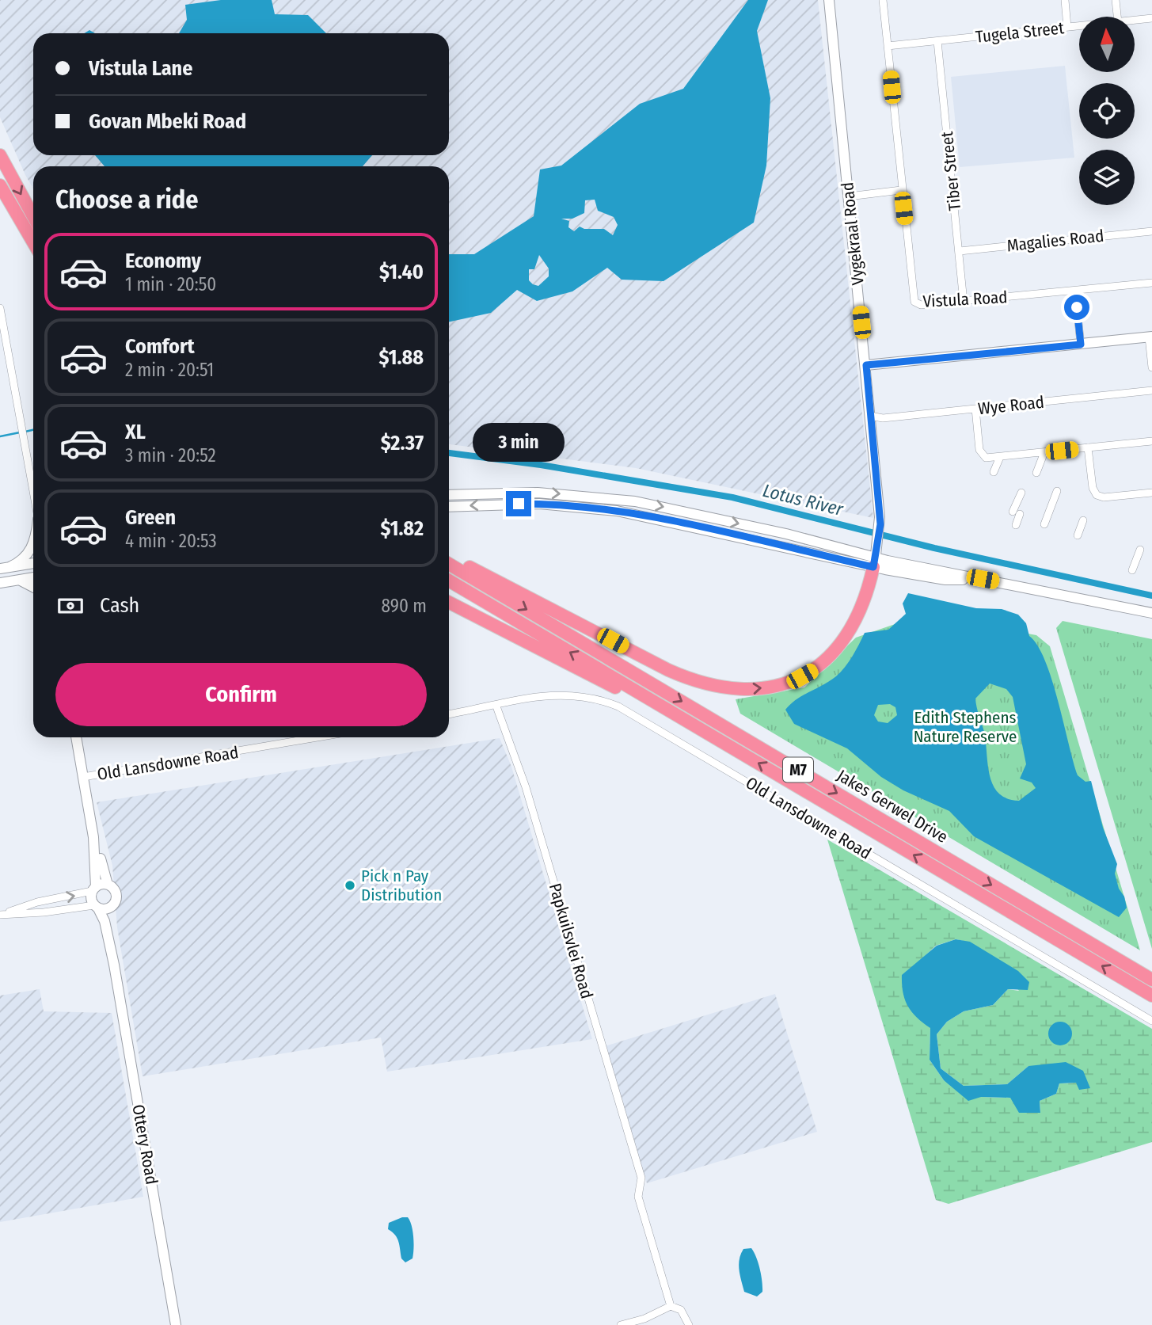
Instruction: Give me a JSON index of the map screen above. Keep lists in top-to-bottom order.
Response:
{
  "streets": {
    "highway": ["M7", "Jakes Gerwel Drive"],
    "street": [
      "Tugela Street",
      "Tiber Street",
      "Vygekraal Road",
      "Magalies Road",
      "Vistula Road",
      "Wye Road",
      "Old Lansdowne Road",
      "Papkuilsvlei Road",
      "Ottery Road"
    ]
  },
  "crossings": [
    ["Tugela Street", "Tiber Street"],
    ["Tugela Street", "Vistula Road"],
    ["Tiber Street", "Magalies Road"],
    ["Tiber Street", "Vistula Road"],
    ["Vygekraal Road", "Wye Road"],
    ["Old Lansdowne Road", "Papkuilsvlei Road"]
  ],
  "water": ["Lotus River"],
  "parks": ["Edith Stephens Nature Reserve"],
  "places": ["Pick n Pay Distribution"],
  "north": "top",
  "page": {
    "banner": ["Vistula Lane", "Govan Mbeki Road"],
    "heading": "Choose a ride",
    "list": [
      {
        "name": "Economy",
        "note": "1 min · 20:50",
        "value": "$1.40"
      },
      {
        "name": "Comfort",
        "note": "2 min · 20:51",
        "value": "$1.88"
      },
      {
        "name": "XL",
        "note": "3 min · 20:52",
        "value": "$2.37"
      },
      {
        "name": "Green",
        "note": "4 min · 20:53",
        "value": "$1.82"
      }
    ],
    "bubble": "3 min",
    "pay": ["Cash", "890 m"],
    "buttons": "Confirm"
  }
}
